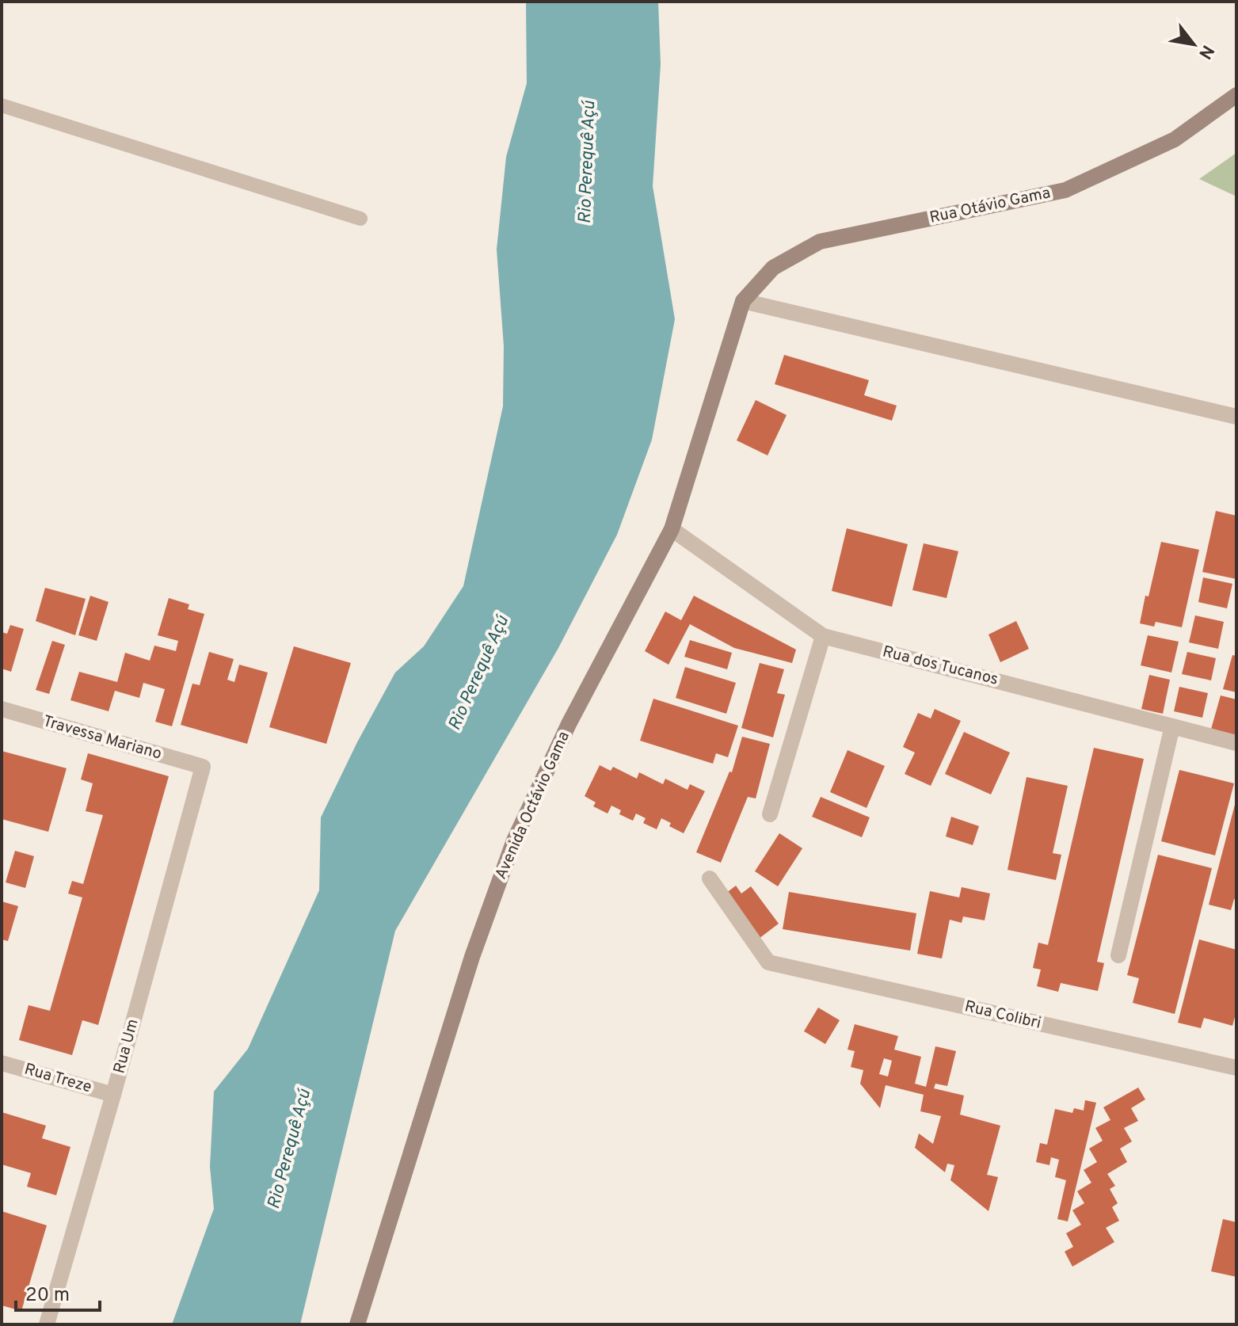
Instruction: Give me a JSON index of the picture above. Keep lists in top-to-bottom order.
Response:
{
  "streets": {
    "street": [
      "Rua Otávio Gama",
      "Rua dos Tucanos",
      "Travessa Mariano",
      "Avenida Octávio Gama",
      "Rua Colibri",
      "Rua Um",
      "Rua Treze"
    ]
  },
  "crossings": [
    ["Rua Otávio Gama", "Avenida Octávio Gama"],
    ["Rua dos Tucanos", "Avenida Octávio Gama"],
    ["Travessa Mariano", "Rua Um"],
    ["Rua Um", "Rua Treze"]
  ],
  "water": ["Rio Perequê Açú"],
  "scale_bar": "20 m",
  "north": "bottom right"
}
